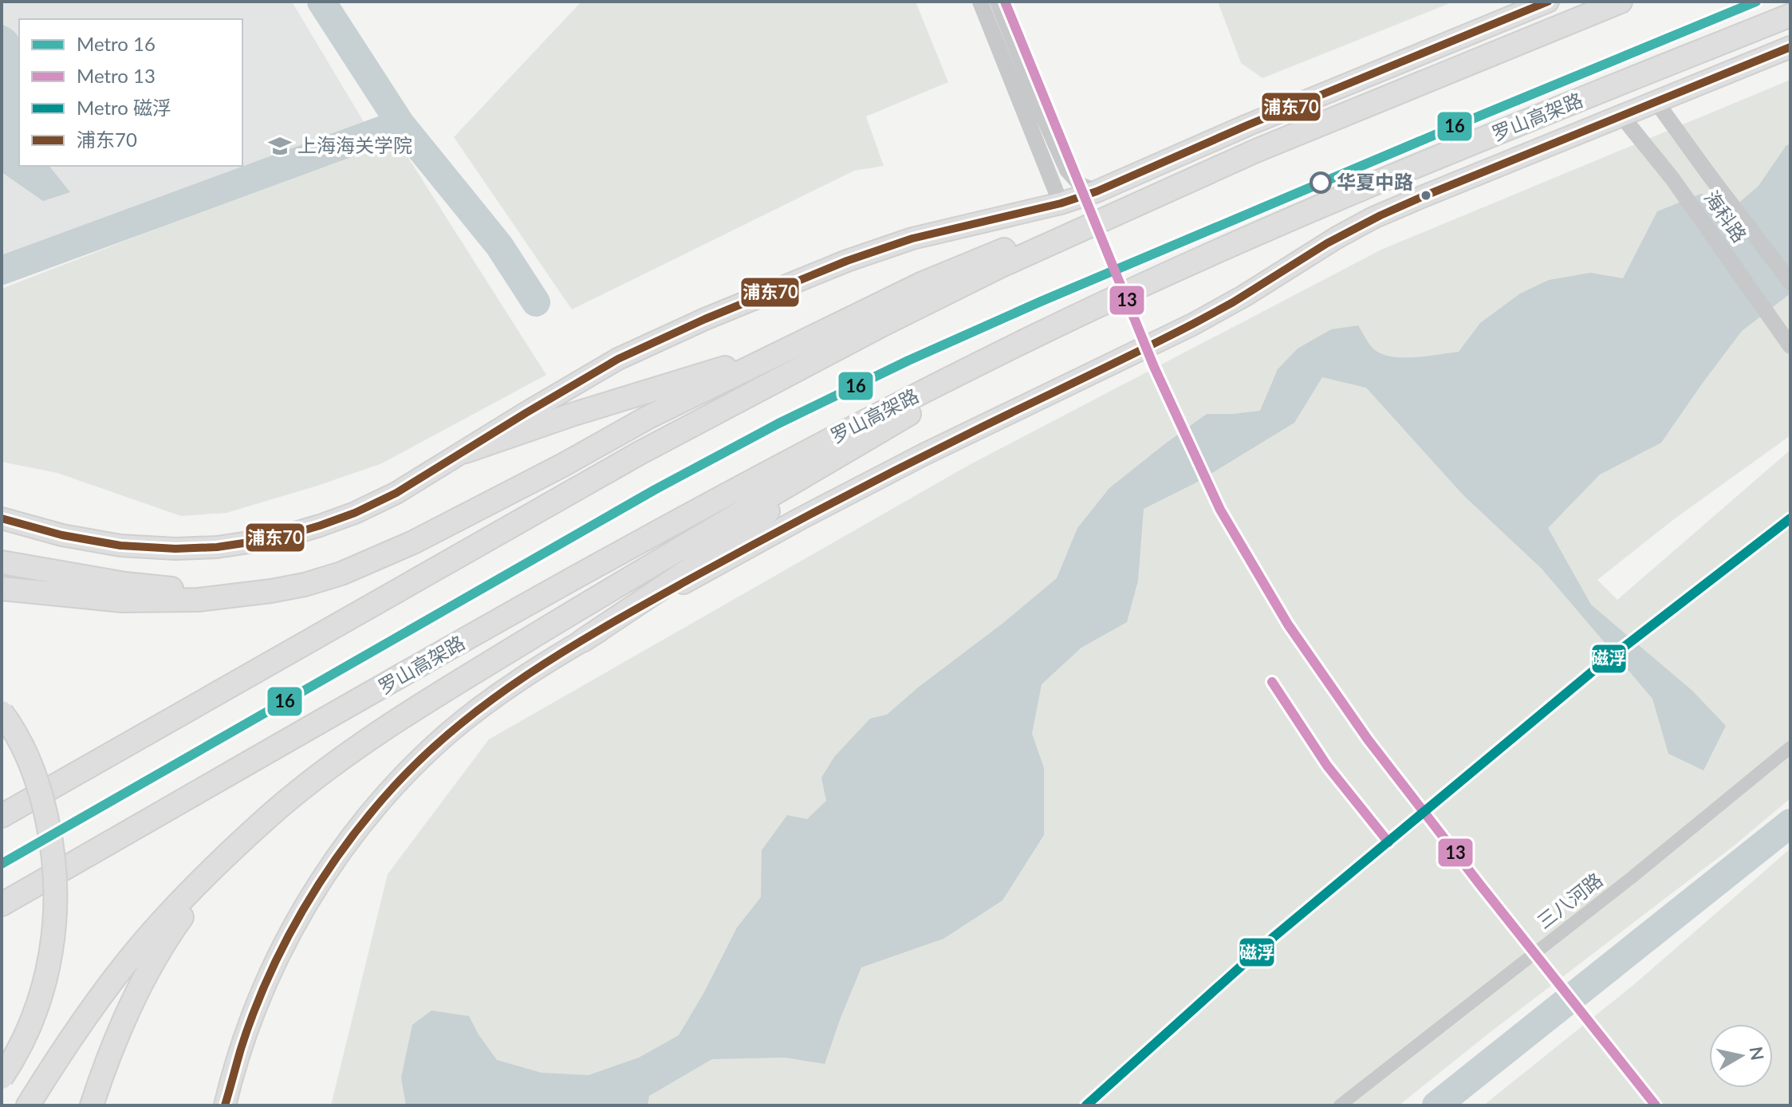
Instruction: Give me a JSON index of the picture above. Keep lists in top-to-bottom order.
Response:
{
  "streets": {
    "highway": ["罗山高架路"],
    "street": ["海科路", "三八河路"]
  },
  "places": {
    "school or university": ["上海海关学院"],
    "other": ["华夏中路"]
  },
  "lines": [
    "metro line 16",
    "metro line 13",
    "transit line 浦东70",
    "metro line 磁浮"
  ],
  "legend": [
    "Metro 16",
    "Metro 13",
    "Metro 磁浮",
    "浦东70"
  ],
  "north": "right"
}
